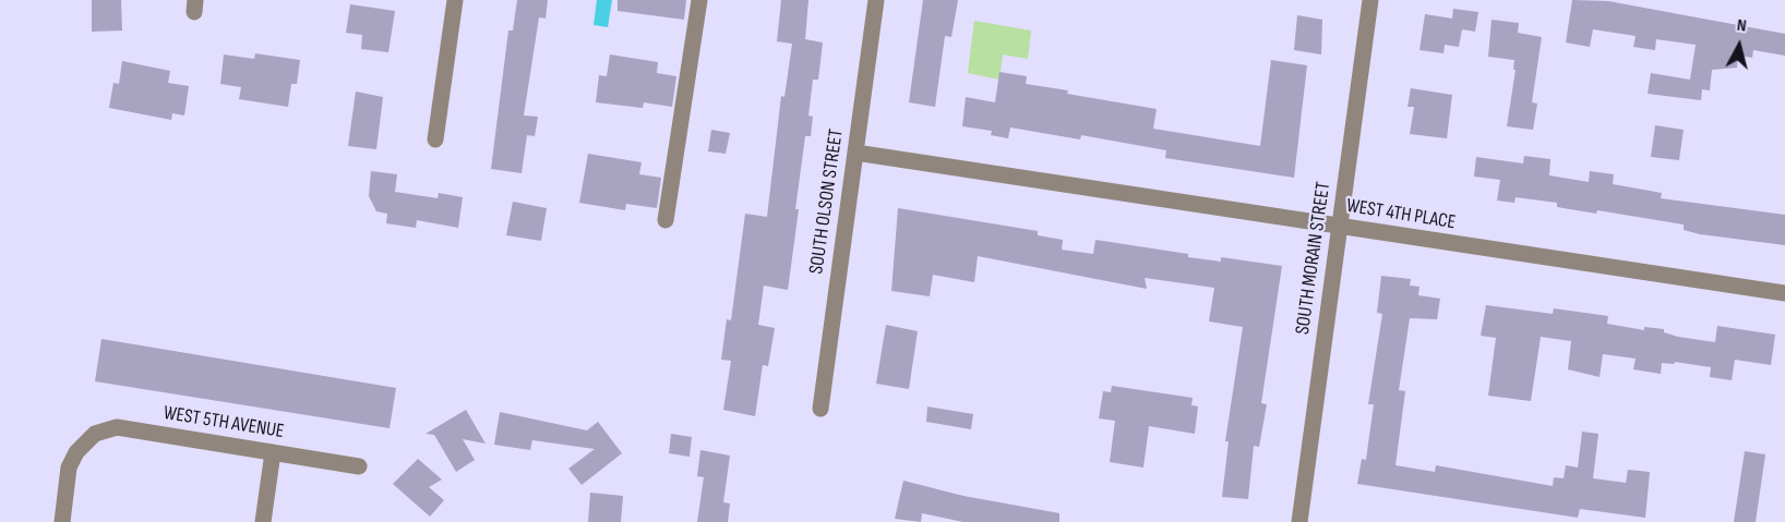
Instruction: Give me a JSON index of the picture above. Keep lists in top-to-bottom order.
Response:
{
  "streets": {
    "street": [
      "SOUTH OLSON STREET",
      "WEST 4TH PLACE",
      "SOUTH MORAIN STREET",
      "WEST 5TH AVENUE"
    ]
  },
  "crossings": [
    ["SOUTH OLSON STREET", "WEST 4TH PLACE"],
    ["WEST 4TH PLACE", "SOUTH MORAIN STREET"]
  ],
  "north": "top"
}
